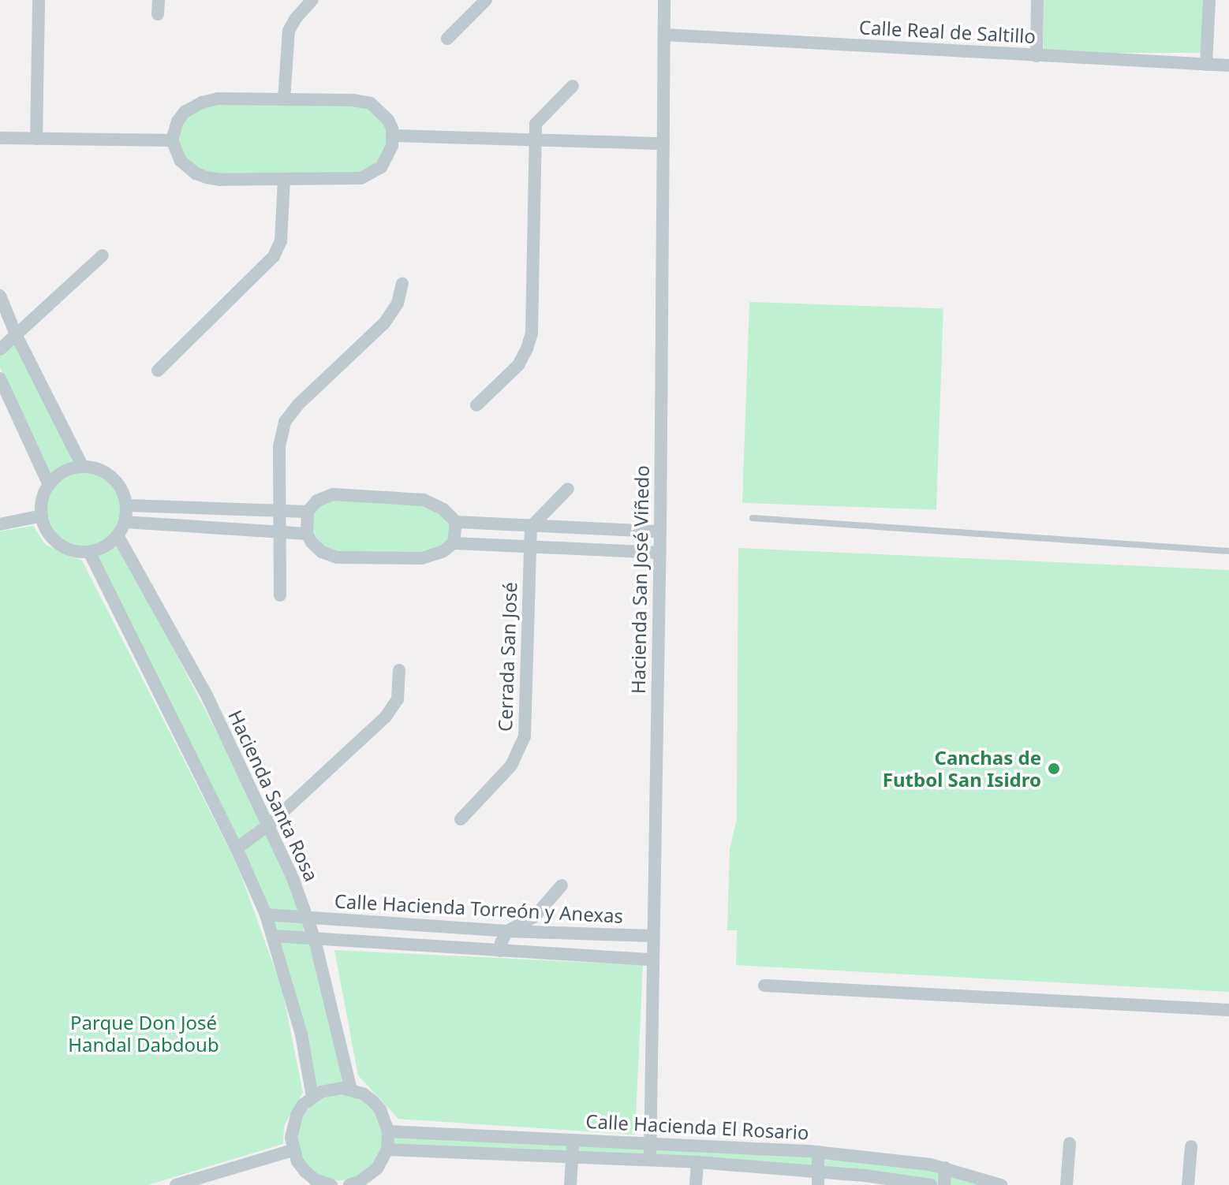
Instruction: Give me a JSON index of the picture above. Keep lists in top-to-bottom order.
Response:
{
  "streets": {
    "street": [
      "Calle Real de Saltillo",
      "Hacienda San José Viñedo",
      "Cerrada San José",
      "Hacienda Santa Rosa",
      "Calle Hacienda Torreón y Anexas",
      "Calle Hacienda El Rosario"
    ]
  },
  "crossings": [
    ["Calle Real de Saltillo", "Hacienda San José Viñedo"],
    ["Hacienda San José Viñedo", "Calle Hacienda Torreón y Anexas"],
    ["Hacienda San José Viñedo", "Calle Hacienda El Rosario"],
    ["Hacienda Santa Rosa", "Calle Hacienda Torreón y Anexas"]
  ],
  "parks": ["Parque Don José Handal Dabdoub"],
  "places": ["Canchas de Futbol San Isidro"]
}
